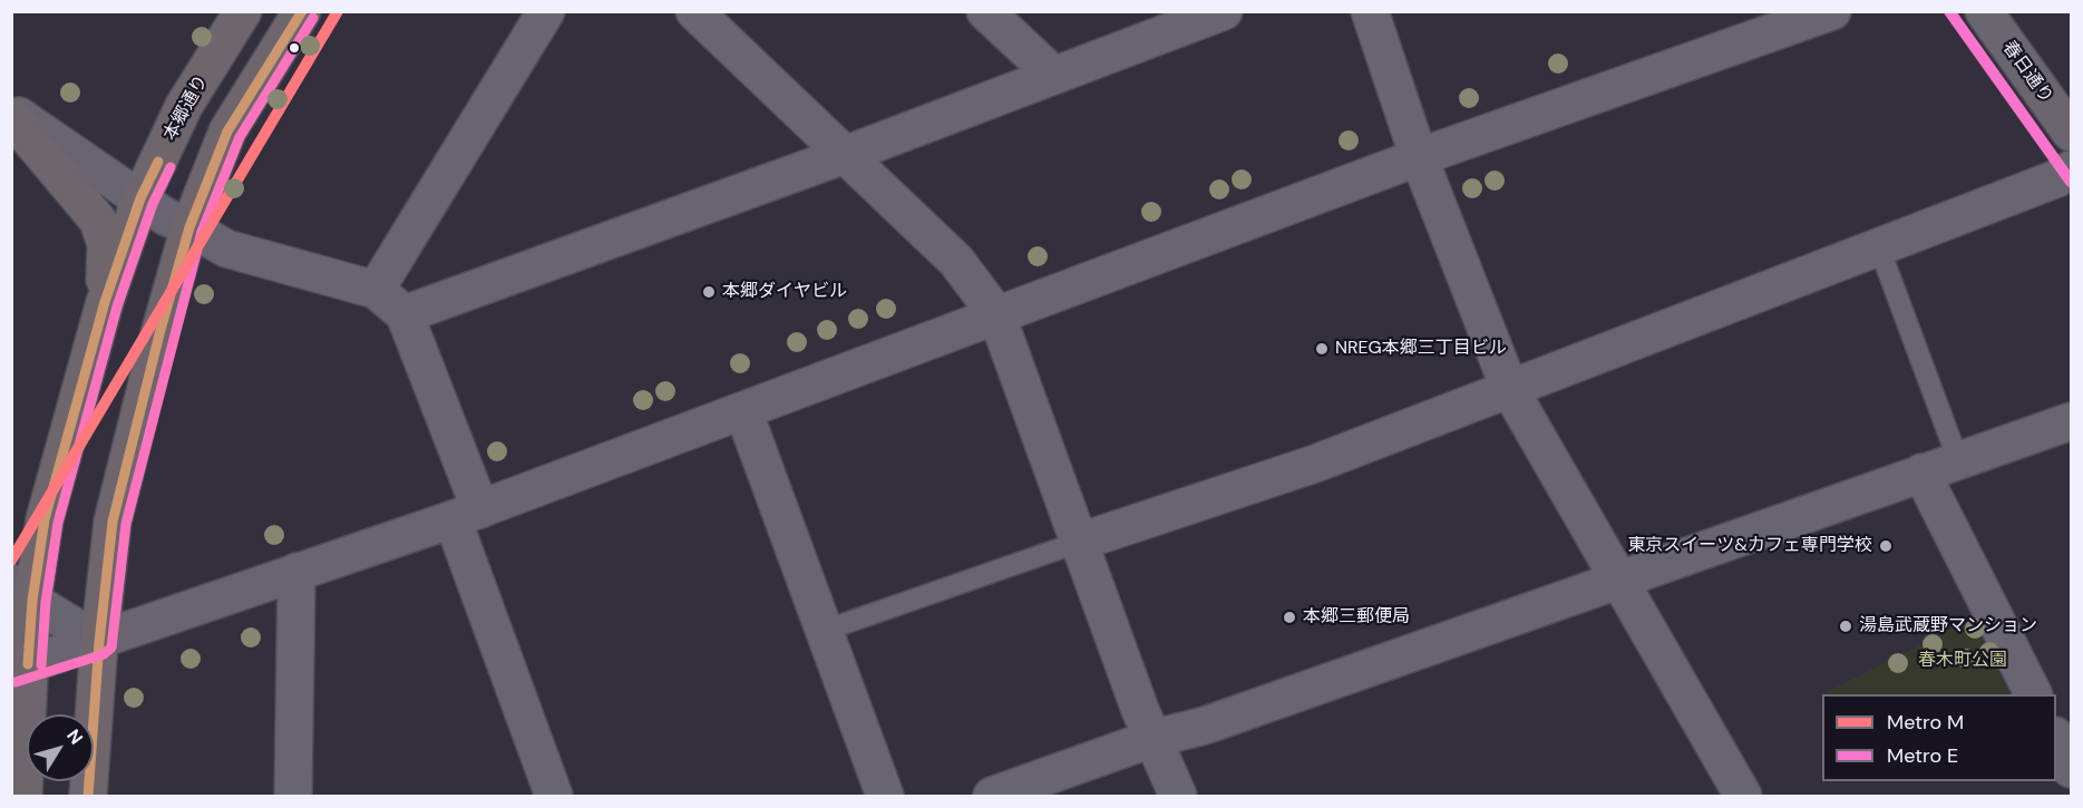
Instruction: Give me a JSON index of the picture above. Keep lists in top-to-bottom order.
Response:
{
  "streets": {
    "highway": ["本郷通り"],
    "main road": ["春日通り"]
  },
  "parks": ["春木町公園"],
  "places": [
    "本郷ダイヤビル",
    "NREG本郷三丁目ビル",
    "東京スイーツ&カフェ専門学校",
    "本郷三郵便局",
    "湯島武蔵野マンション"
  ],
  "lines": ["metro line M", "metro line E"],
  "legend": ["Metro M", "Metro E"],
  "north": "top right"
}
